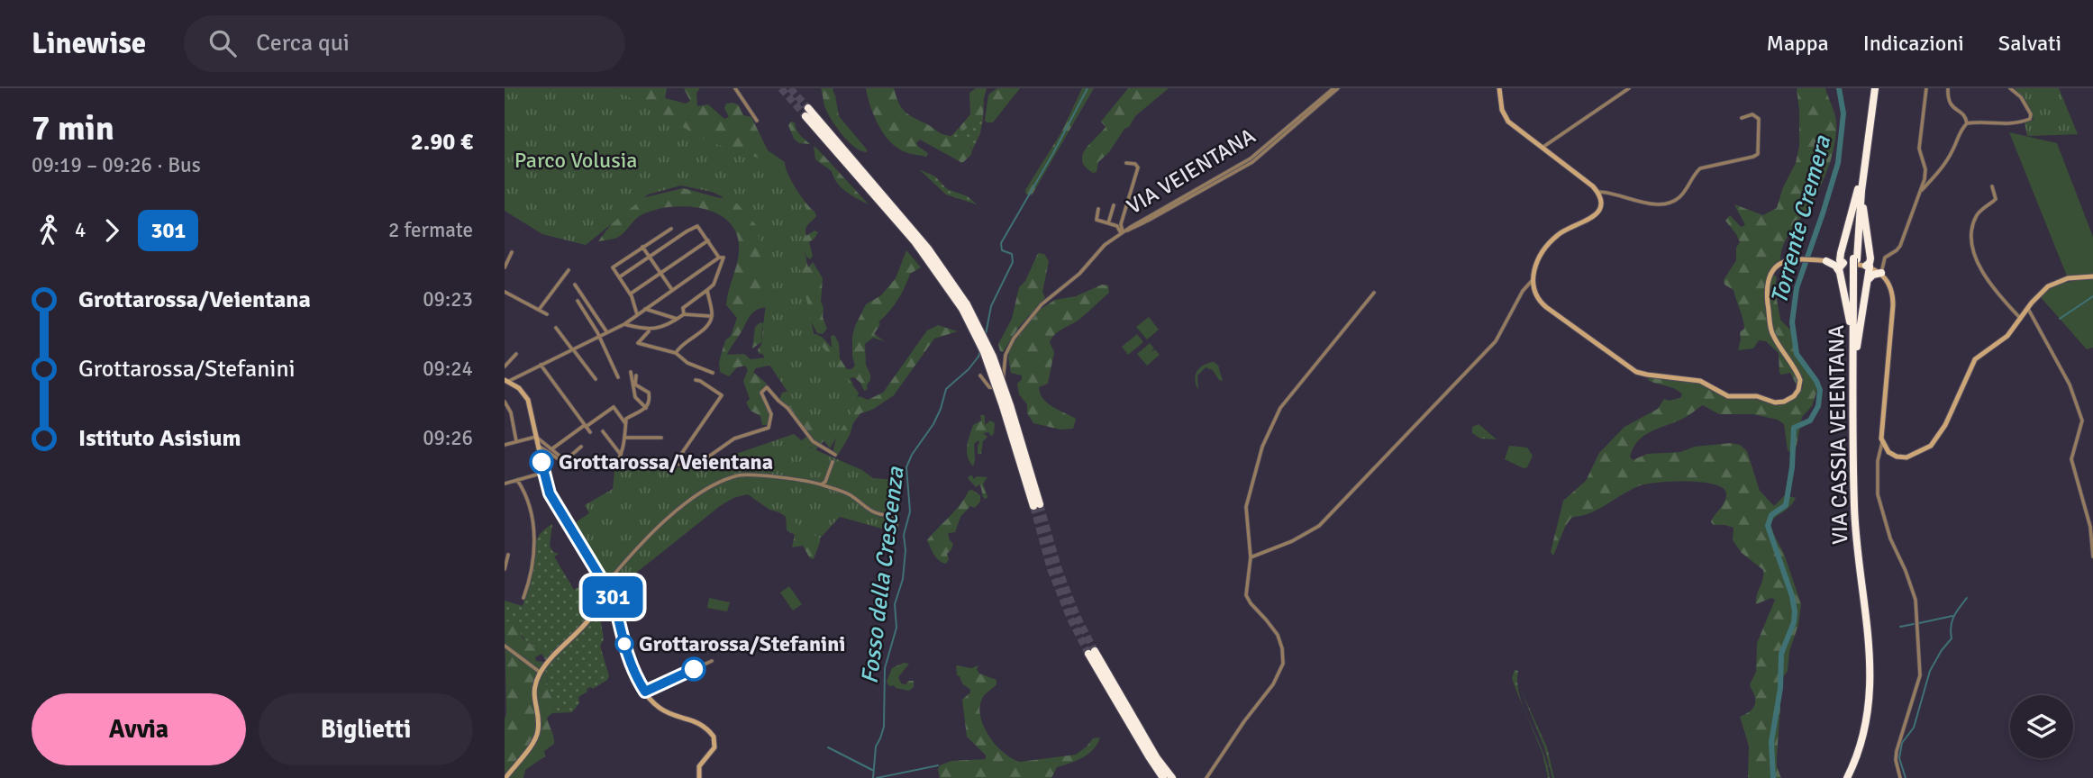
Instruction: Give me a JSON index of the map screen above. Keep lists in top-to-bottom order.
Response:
{
  "streets": {
    "highway": ["VIA CASSIA VEIENTANA"],
    "street": ["VIA VEIENTANA"]
  },
  "water": ["Torrente Cremera", "Fosso della Crescenza"],
  "parks": ["Parco Volusia"],
  "places": ["Grottarossa/Veientana", "Grottarossa/Stefanini"],
  "lines": ["bus line 301"],
  "page": {
    "header": "Linewise",
    "search": "Cerca qui",
    "nav": ["Mappa", "Indicazioni", "Salvati"],
    "heading": ["7 min", "09:19 – 09:26 · Bus", "2.90 €"],
    "on_map": "301",
    "legs": ["4", "301", "2 fermate"],
    "list": [
      {
        "name": "Grottarossa/Veientana",
        "value": "09:23"
      },
      {
        "name": "Grottarossa/Stefanini",
        "value": "09:24"
      },
      {
        "name": "Istituto Asisium",
        "value": "09:26"
      }
    ],
    "buttons": ["Avvia", "Biglietti"]
  }
}
